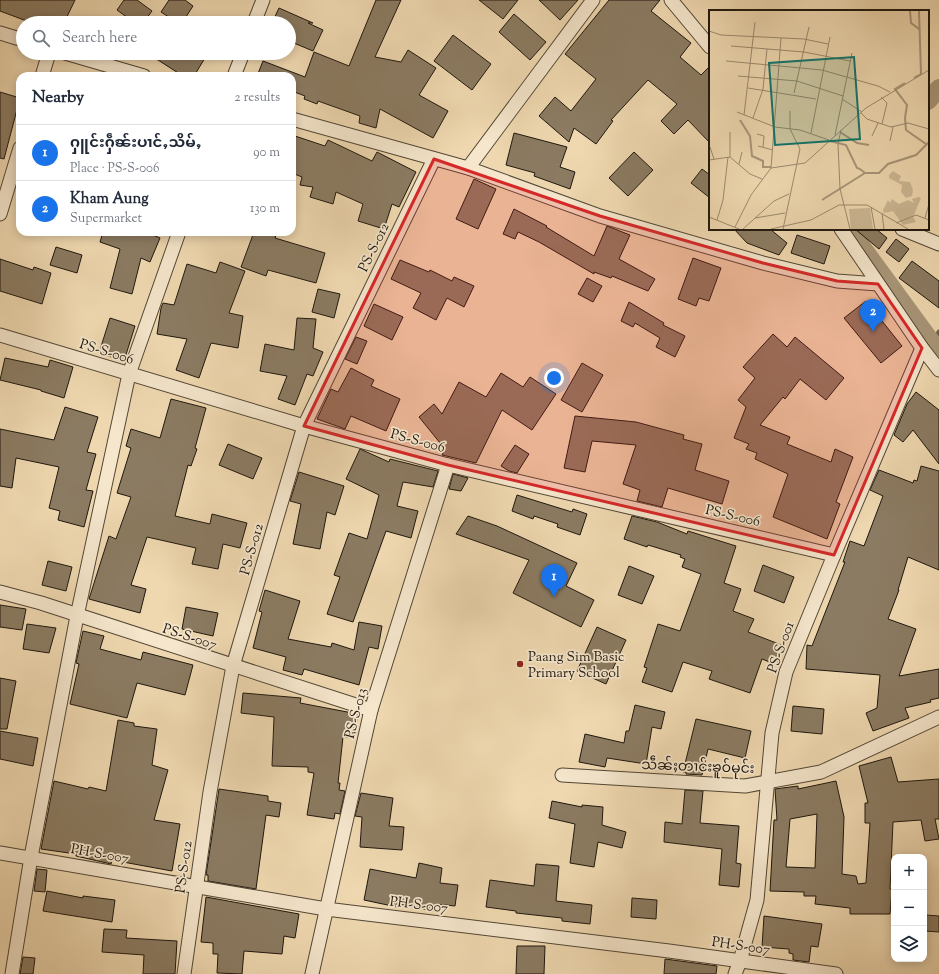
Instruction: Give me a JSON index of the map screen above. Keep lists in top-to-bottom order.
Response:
{
  "streets": {
    "street": [
      "PS-S-012",
      "PS-S-006",
      "PS-S-007",
      "PS-S-001",
      "PS-S-013",
      "သဵၼ်ႈတၢင်းၶူဝ်မုင်း",
      "PH-S-007"
    ]
  },
  "crossings": [
    ["PS-S-012", "PS-S-006"],
    ["PS-S-012", "PS-S-007"],
    ["PS-S-012", "PH-S-007"],
    ["PS-S-006", "PS-S-001"],
    ["PS-S-006", "PS-S-013"],
    ["PS-S-007", "PS-S-013"],
    ["PS-S-001", "သဵၼ်ႈတၢင်းၶူဝ်မုင်း"],
    ["PS-S-001", "PH-S-007"],
    ["PS-S-013", "PH-S-007"]
  ],
  "places": ["Paang Sim Basic Primary School"],
  "page": {
    "search": "Search here",
    "heading": ["Nearby", "2 results"],
    "list": [
      {
        "mark": "1",
        "name": "ႁူင်းႁဵꧣ်းပၢင်ႇသိမ်ႇ",
        "note": "Place · PS-S-006",
        "value": "90 m"
      },
      {
        "mark": "2",
        "name": "Kham Aung",
        "note": "Supermarket",
        "value": "130 m"
      }
    ],
    "pins": ["2", "1"],
    "map_buttons": ["+", "−"]
  }
}
